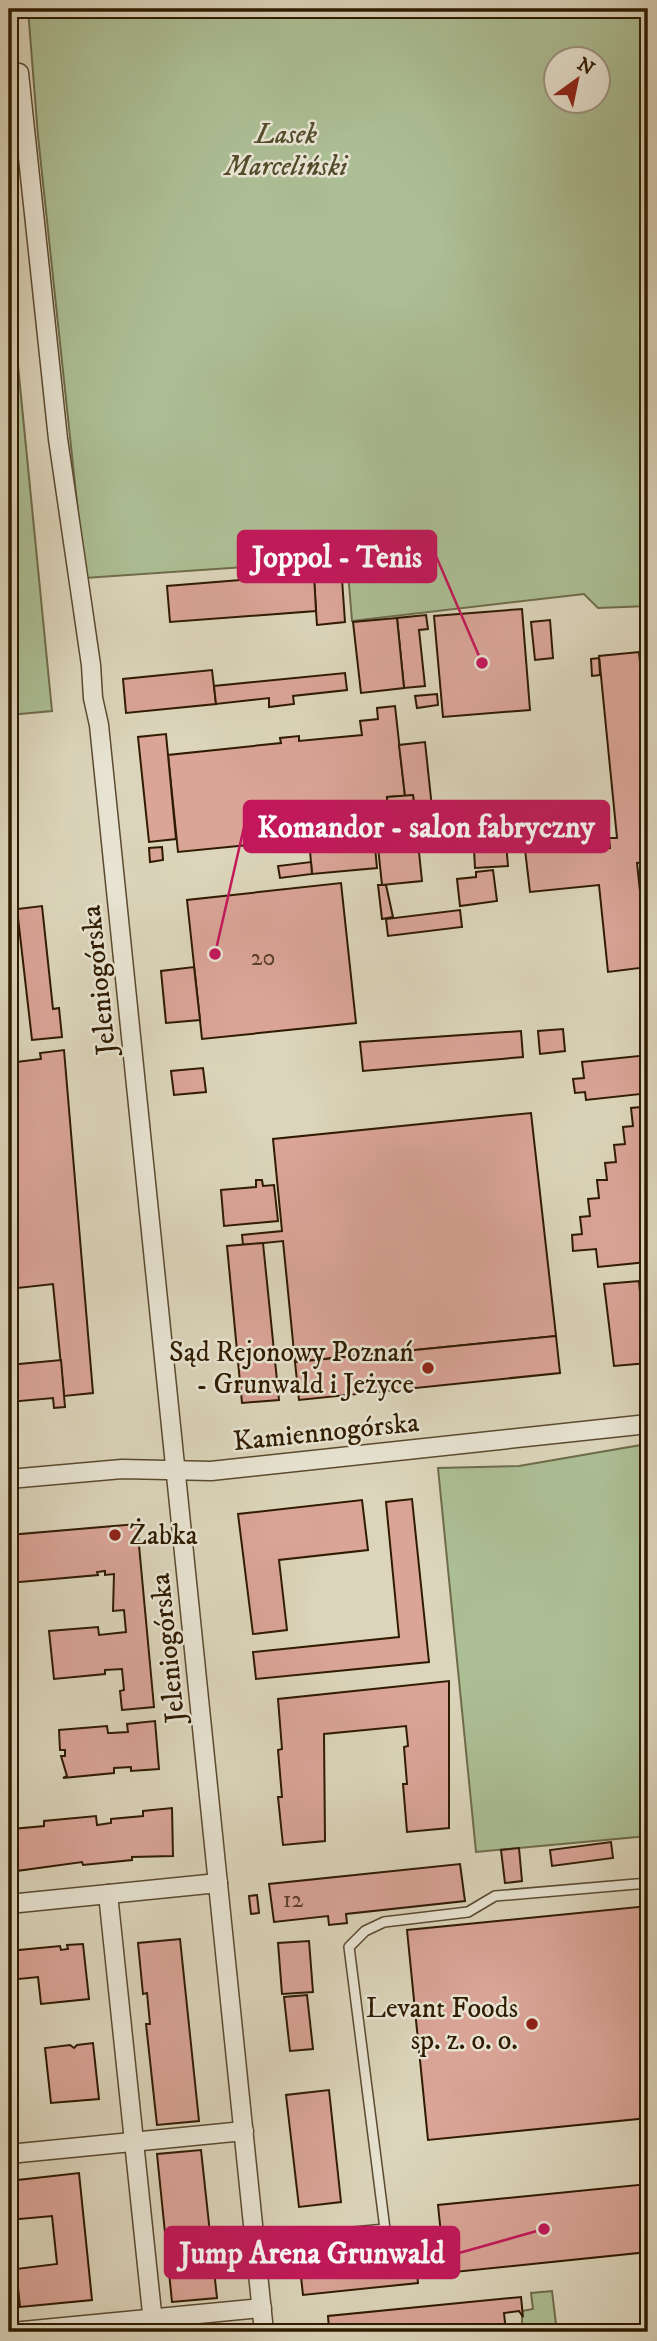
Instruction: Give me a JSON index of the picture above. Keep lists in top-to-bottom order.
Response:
{
  "streets": {
    "street": ["Jeleniogórska", "Kamiennogórska"]
  },
  "crossings": [
    ["Jeleniogórska", "Kamiennogórska"]
  ],
  "parks": ["Lasek Marceliński"],
  "places": [
    "Joppol - Tenis",
    "Komandor - salon fabryczny",
    "Sąd Rejonowy Poznań - Grunwald i Jeżyce",
    "Żabka",
    "Levant Foods sp. z. o. o.",
    "Jump Arena Grunwald"
  ],
  "house_numbers": ["20", "12"],
  "north": "top right"
}
